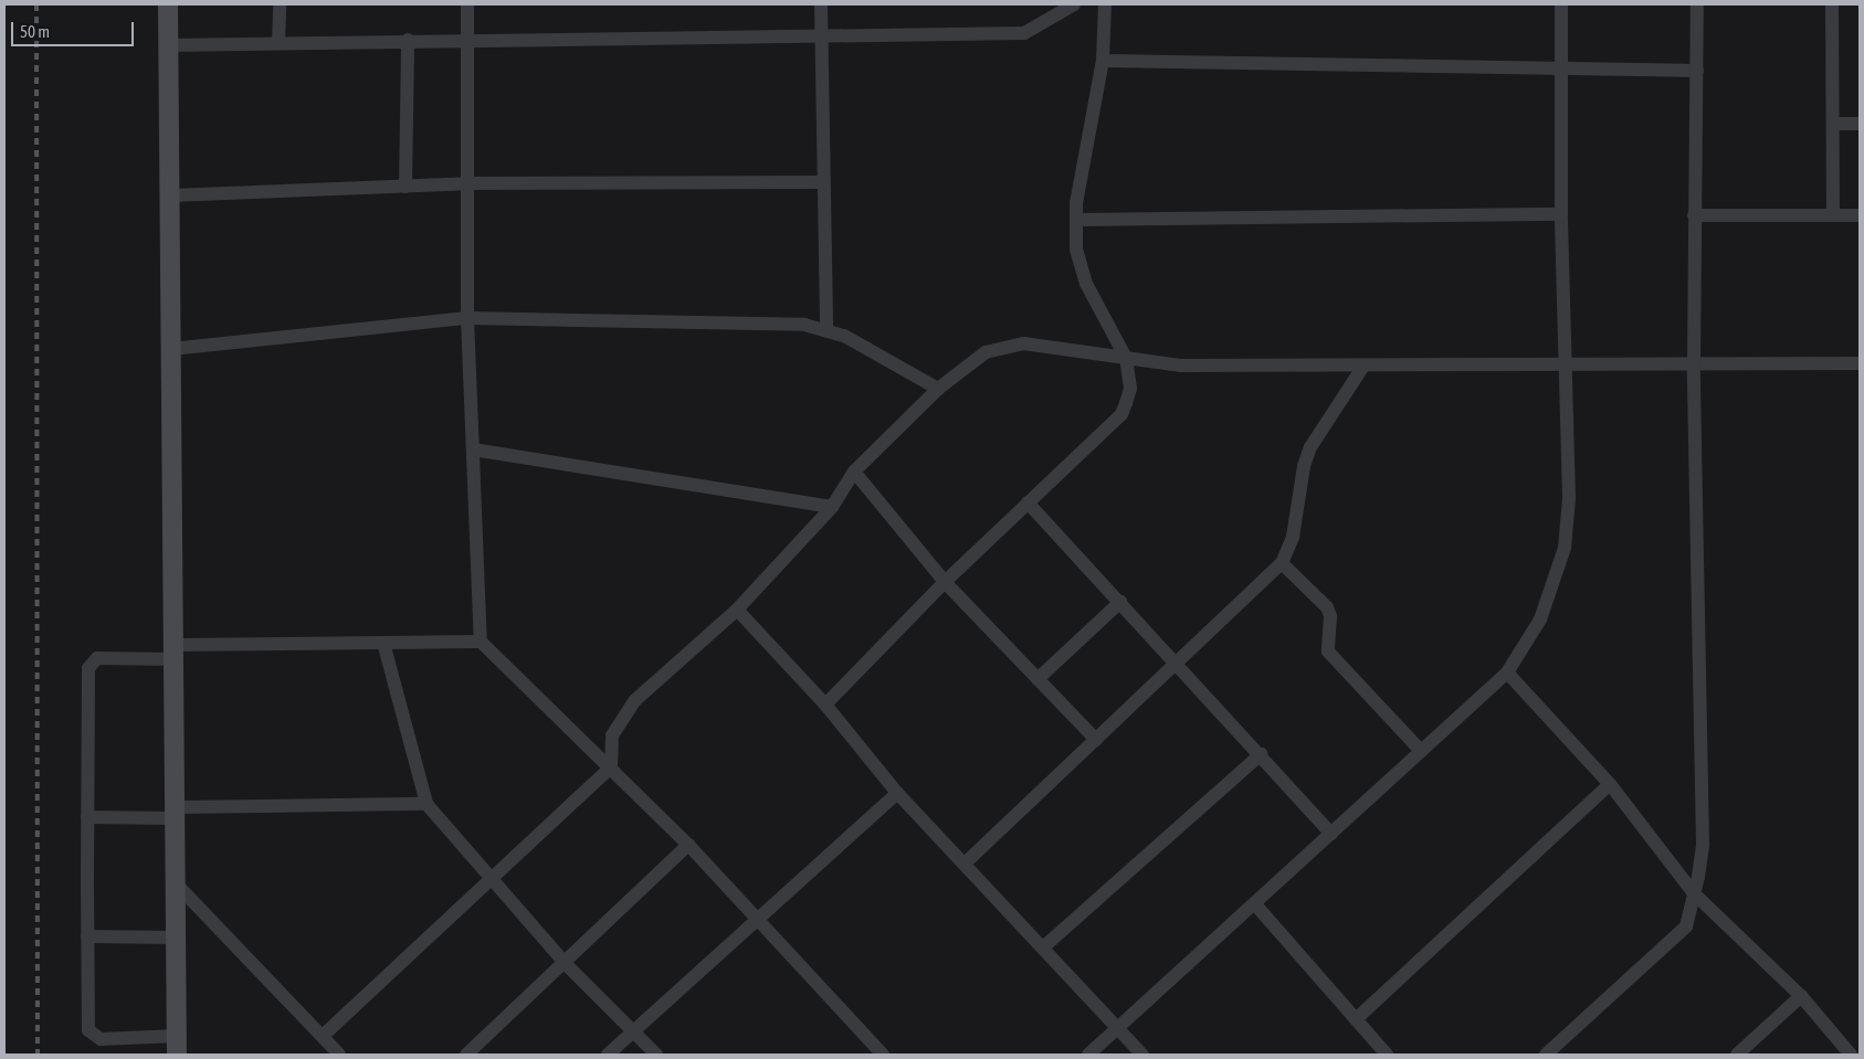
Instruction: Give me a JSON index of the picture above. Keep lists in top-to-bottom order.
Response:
{
  "scale_bar": "50 m"
}
